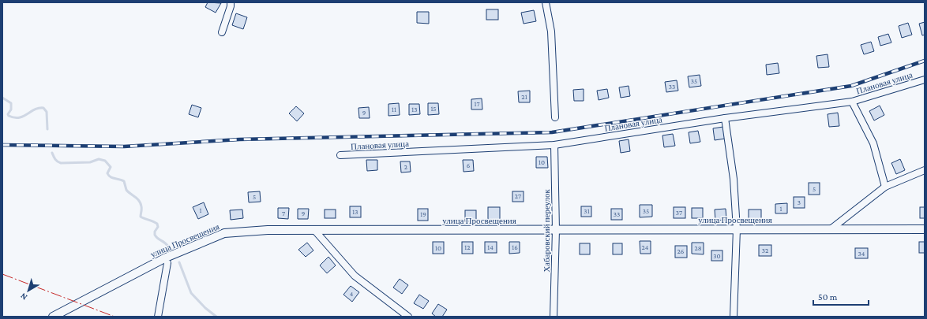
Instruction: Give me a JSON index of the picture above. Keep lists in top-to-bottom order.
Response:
{
  "streets": {
    "street": ["Плановая улица", "улица Просвещения", "Хабаровский переулок"]
  },
  "crossings": [
    ["Плановая улица", "Хабаровский переулок"],
    ["улица Просвещения", "Хабаровский переулок"]
  ],
  "house_numbers": [
    "35",
    "33",
    "21",
    "17",
    "15",
    "11",
    "13",
    "9",
    "10",
    "6",
    "2",
    "5",
    "27",
    "5",
    "3",
    "1",
    "1",
    "31",
    "35",
    "13",
    "37",
    "7",
    "9",
    "19",
    "33",
    "12",
    "14",
    "16",
    "24",
    "10",
    "28",
    "32",
    "26",
    "34",
    "30",
    "4"
  ],
  "scale_bar": "50 m",
  "north": "bottom left"
}
